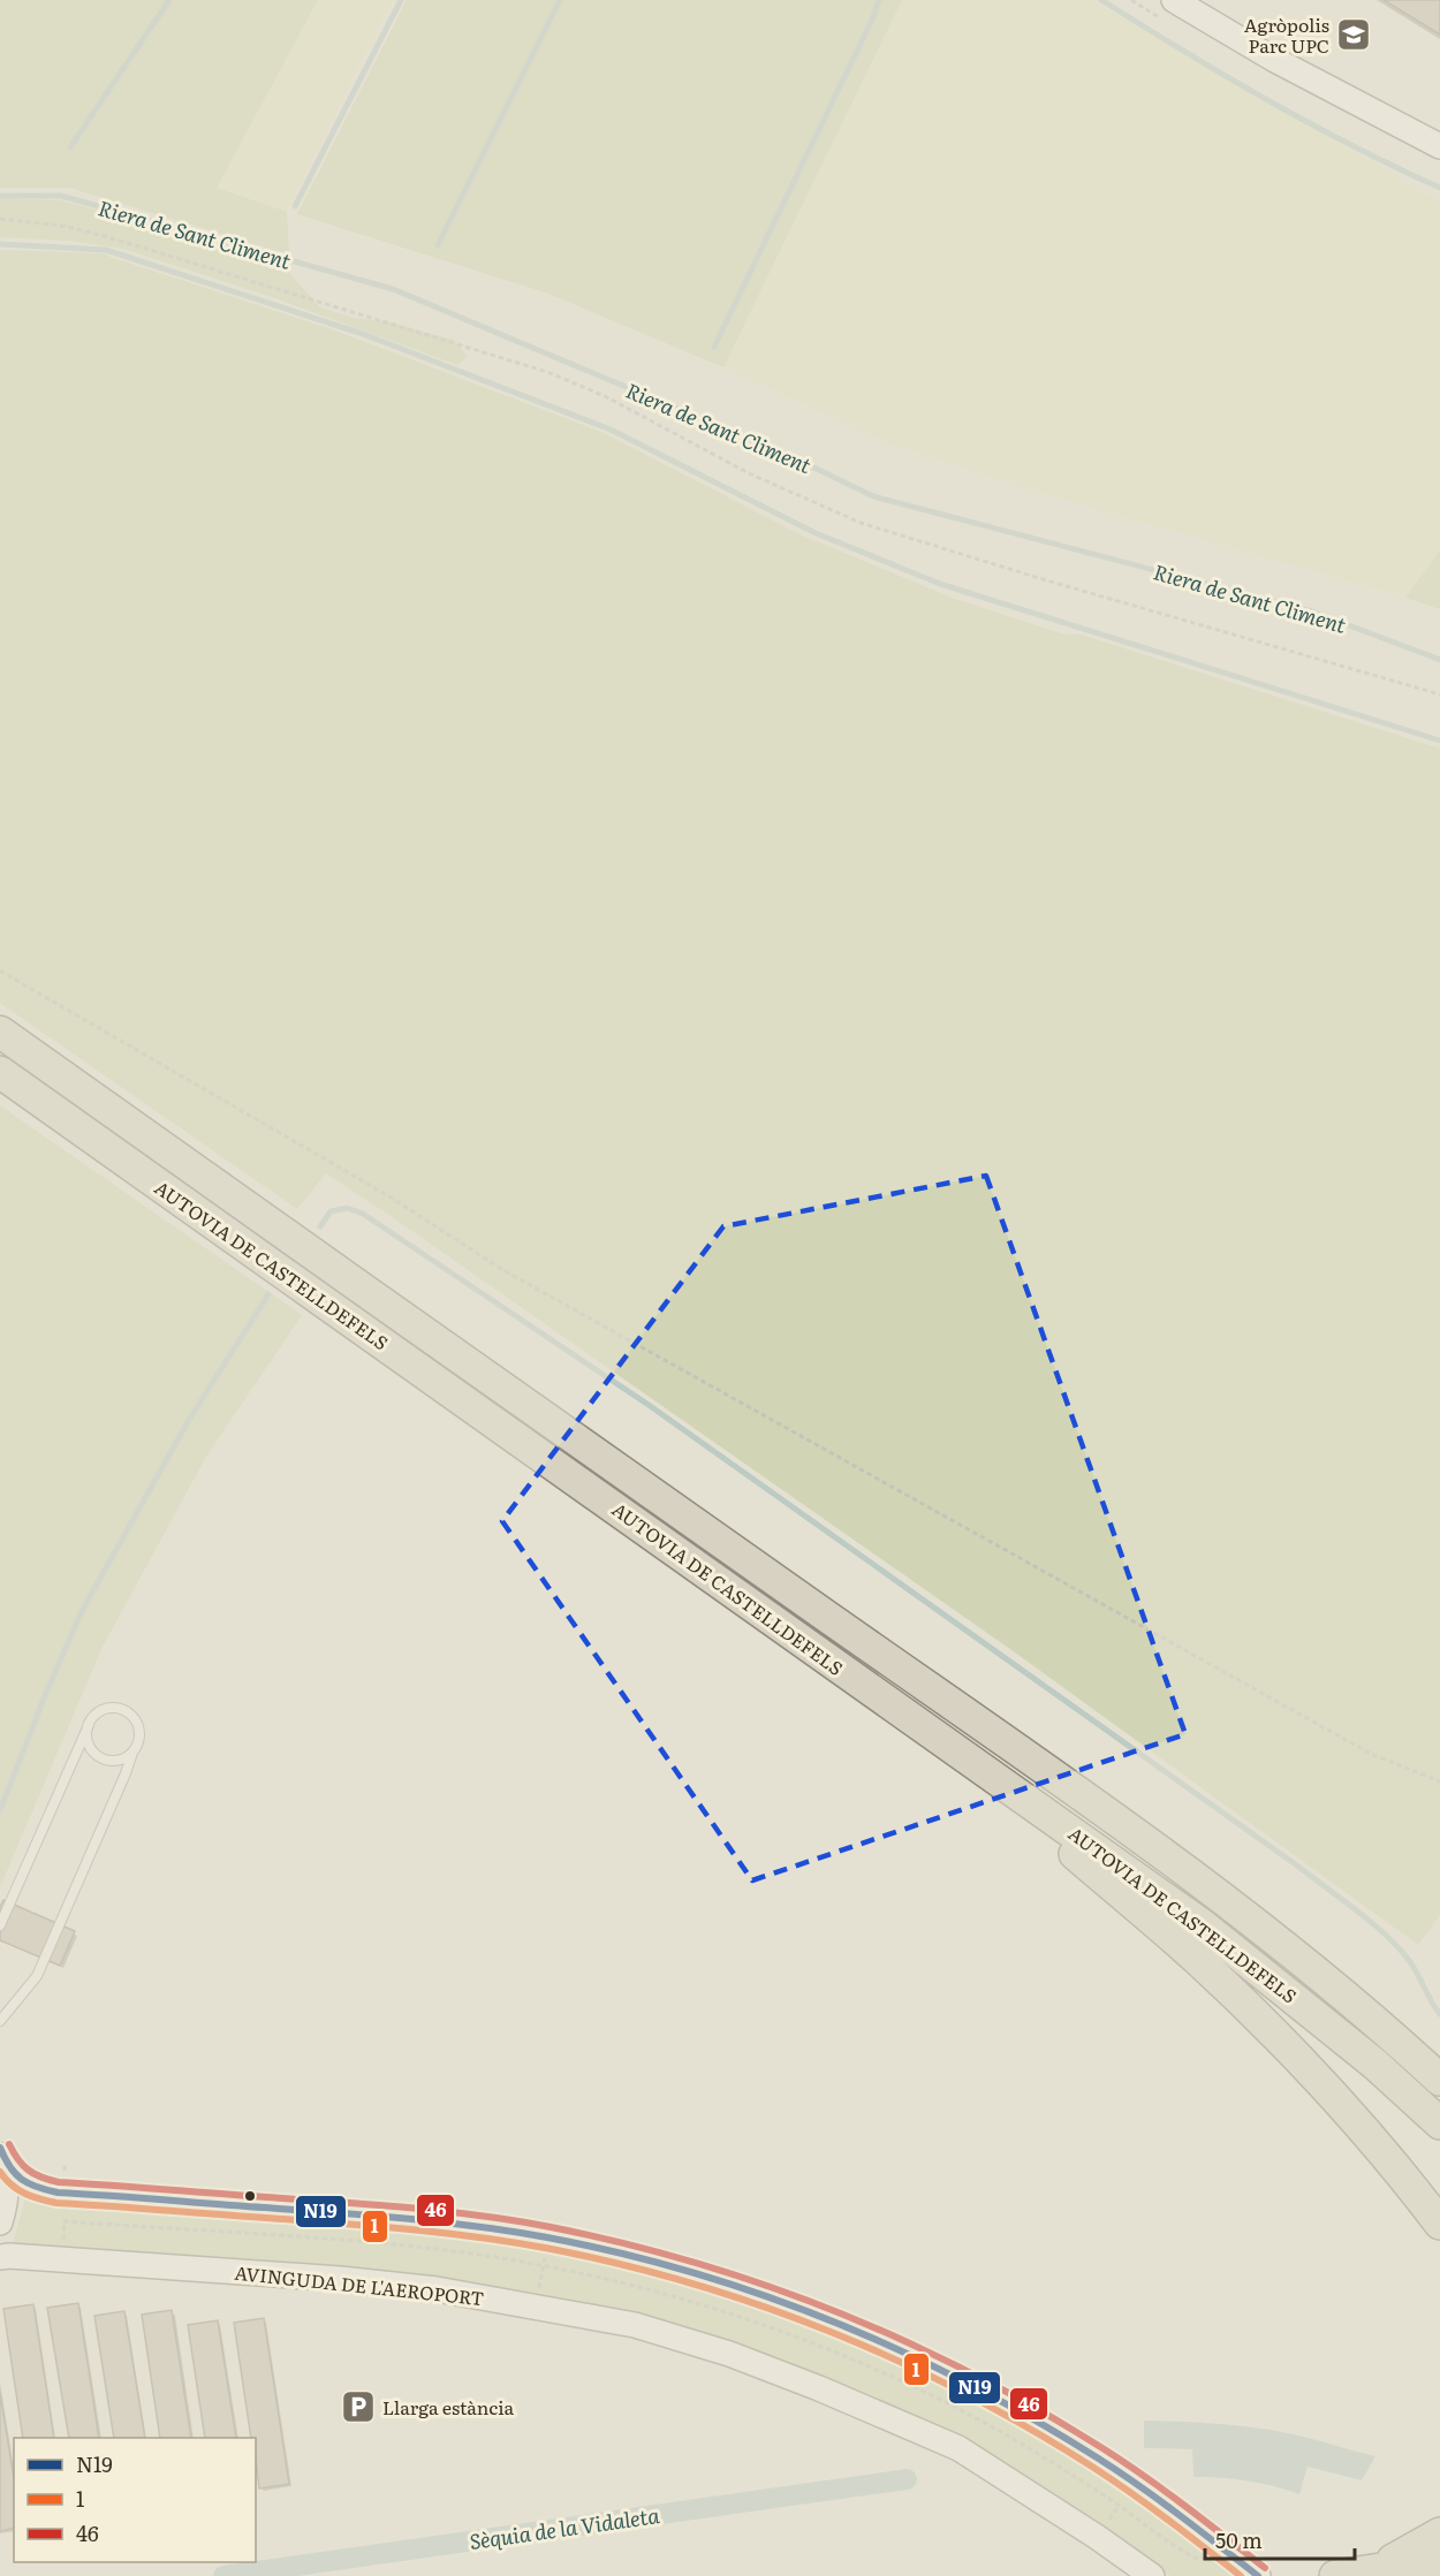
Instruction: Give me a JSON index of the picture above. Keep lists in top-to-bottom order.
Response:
{
  "streets": {
    "highway": ["AUTOVIA DE CASTELLDEFELS"],
    "street": ["AVINGUDA DE L'AEROPORT"]
  },
  "water": ["Riera de Sant Climent", "Sèquia de la Vidaleta"],
  "places": {
    "school or university": ["Agròpolis Parc UPC"],
    "parking": ["Llarga estància"]
  },
  "lines": ["transit line 46", "transit line N19", "transit line 1"],
  "legend": ["N19", "1", "46"],
  "scale_bar": "50 m"
}
